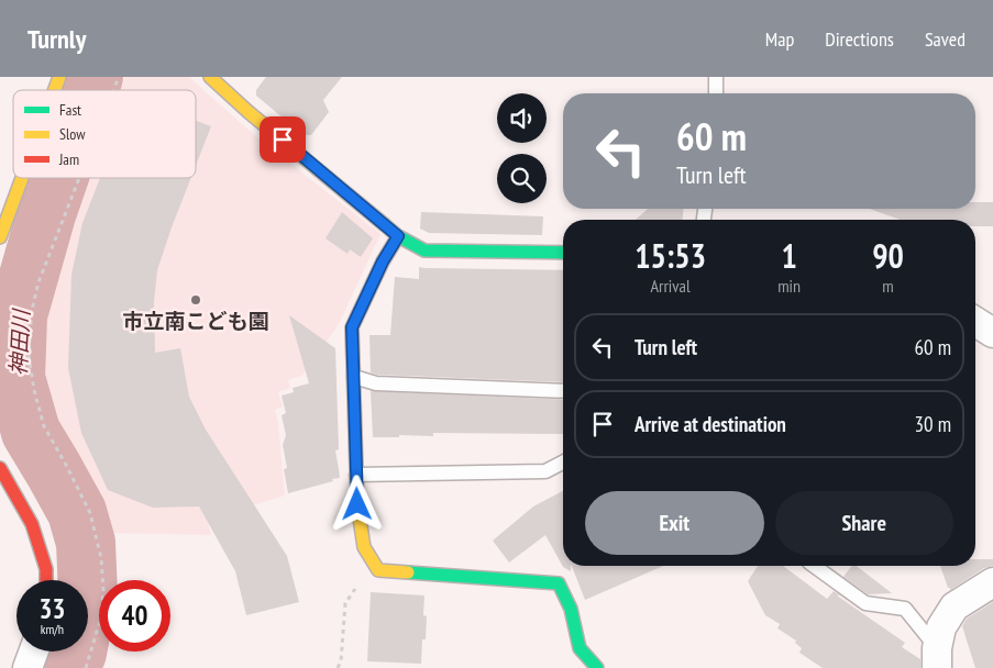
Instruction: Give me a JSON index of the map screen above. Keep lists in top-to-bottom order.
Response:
{
  "water": ["神田川"],
  "places": ["市立南こども園"],
  "legend": ["Fast", "Slow", "Jam"],
  "page": {
    "header": "Turnly",
    "nav": ["Map", "Directions", "Saved"],
    "turn": ["60 m", "Turn left"],
    "eta": [
      "15:53",
      "Arrival",
      "1",
      "min",
      "90",
      "m"
    ],
    "list": [
      {
        "name": "Turn left",
        "value": "60 m"
      },
      {
        "name": "Arrive at destination",
        "value": "30 m"
      }
    ],
    "buttons": ["Exit", "Share"],
    "speed": "33 km/h",
    "limit": "40"
  }
}
